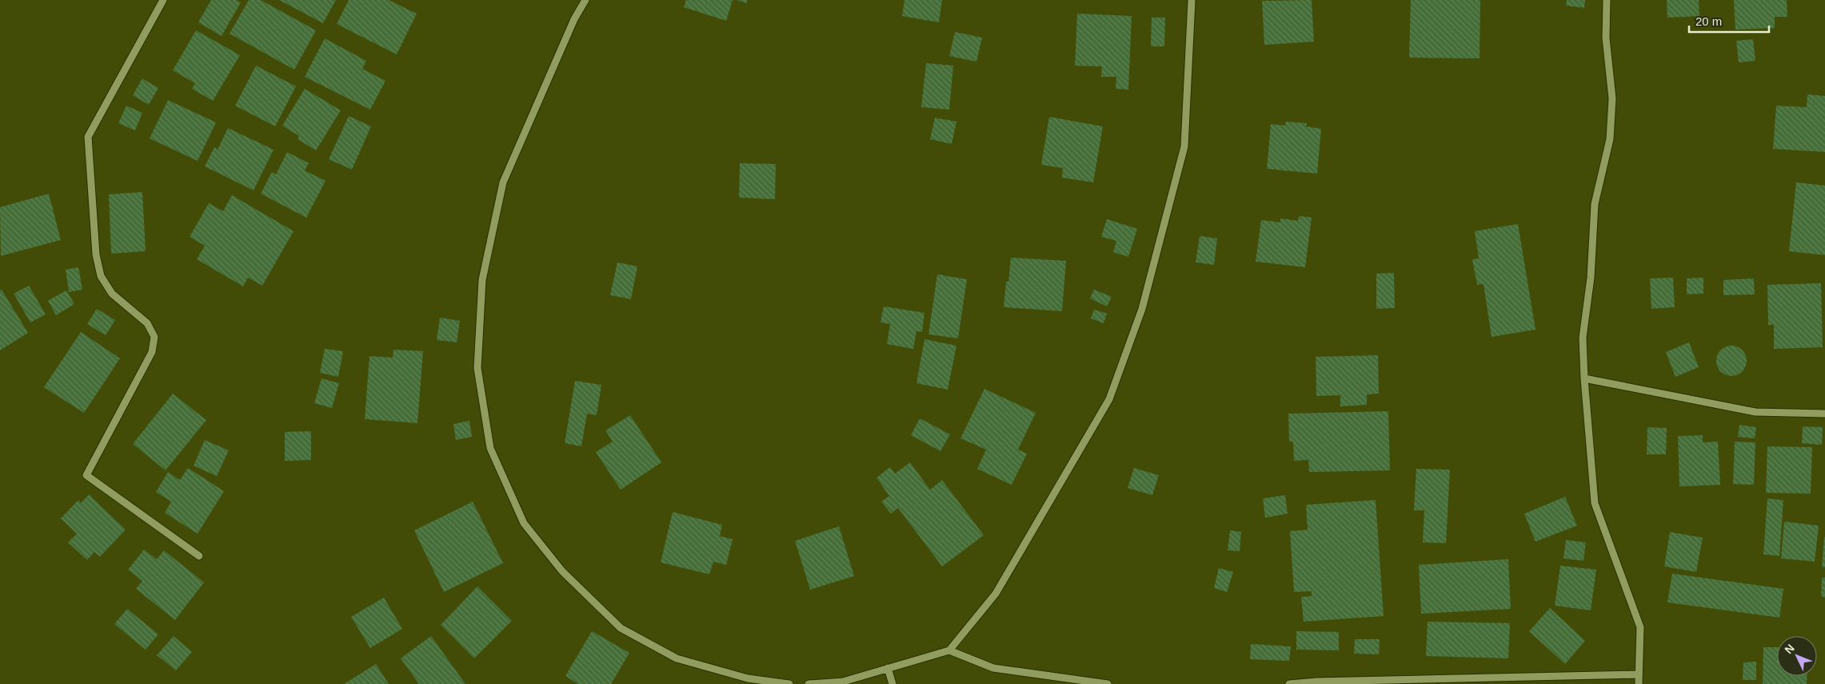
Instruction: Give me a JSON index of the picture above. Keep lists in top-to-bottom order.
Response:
{
  "scale_bar": "20 m",
  "north": "top left"
}
